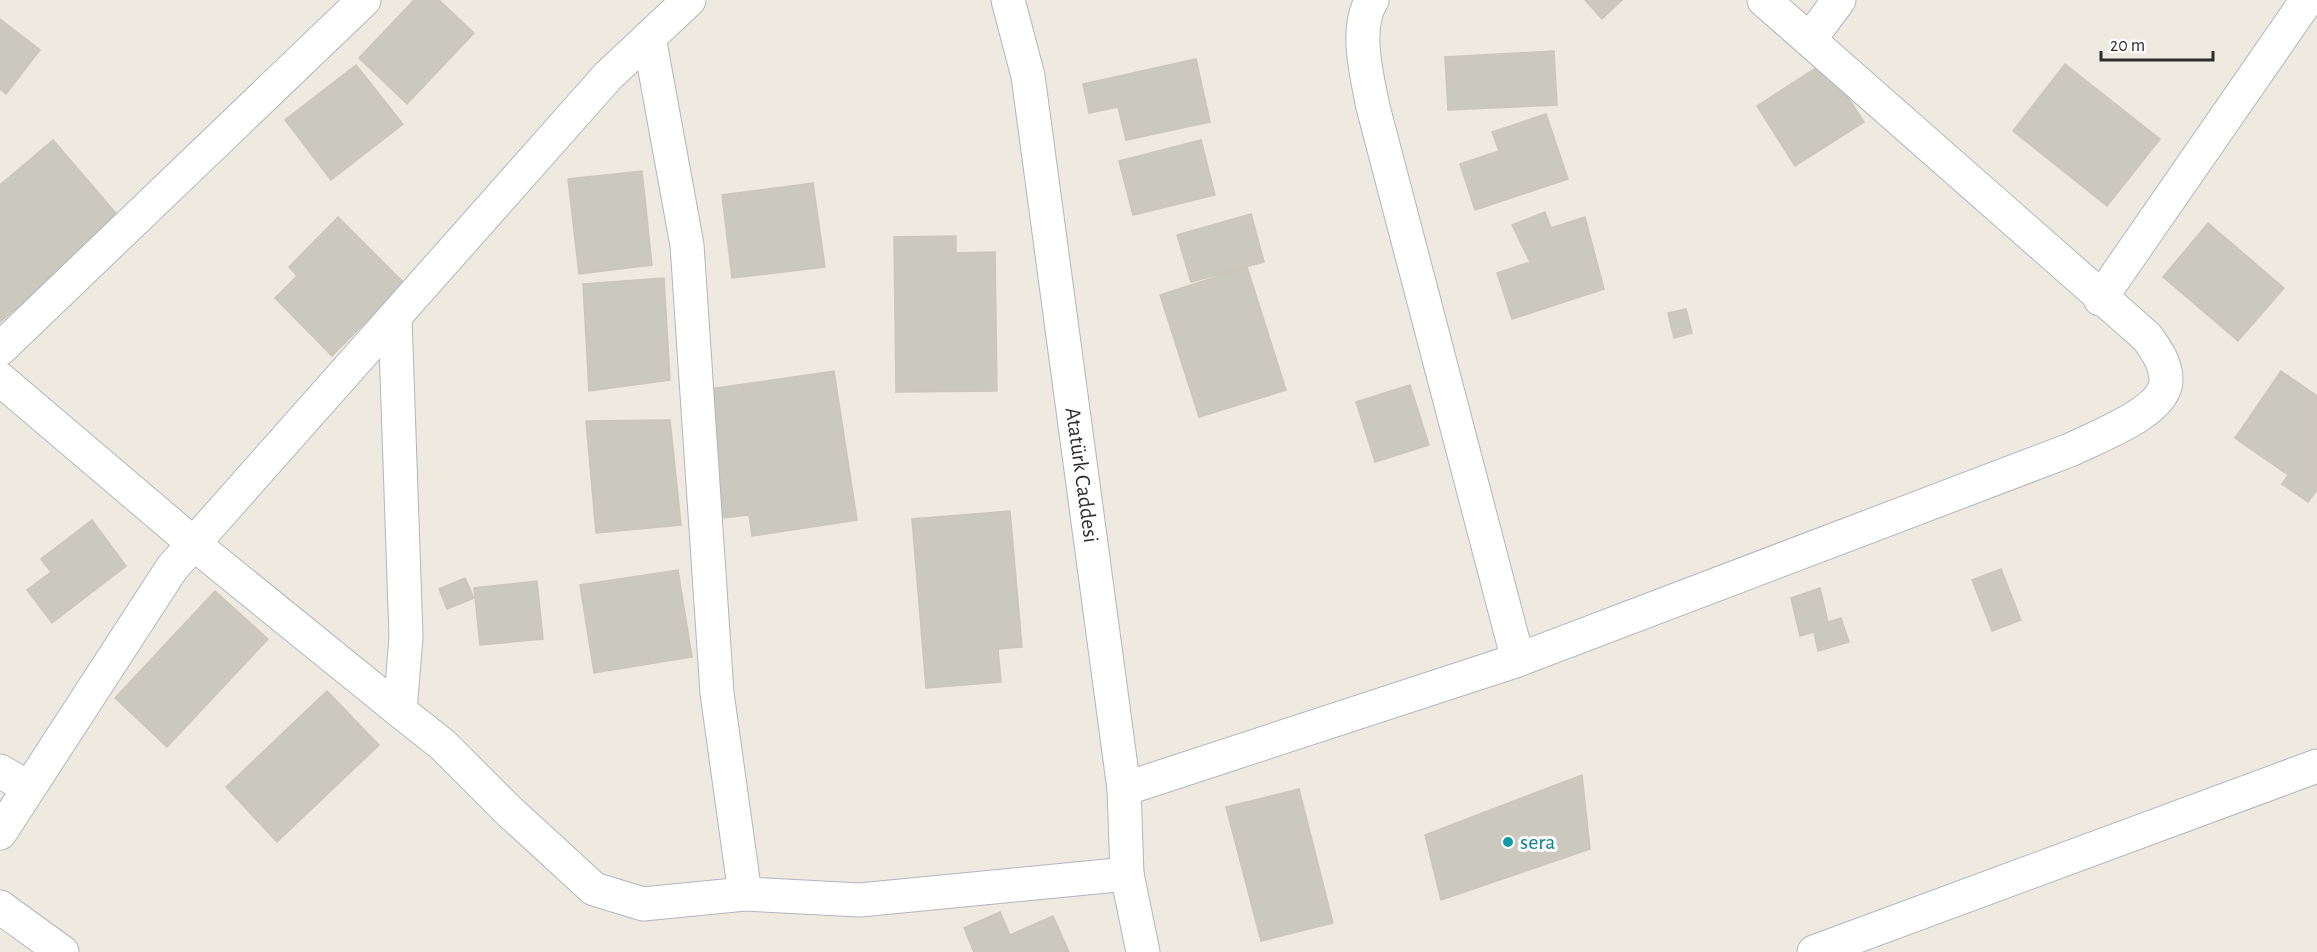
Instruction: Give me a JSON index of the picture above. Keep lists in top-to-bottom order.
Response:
{
  "streets": {
    "street": ["Atatürk Caddesi"]
  },
  "places": ["sera"],
  "scale_bar": "20 m"
}
